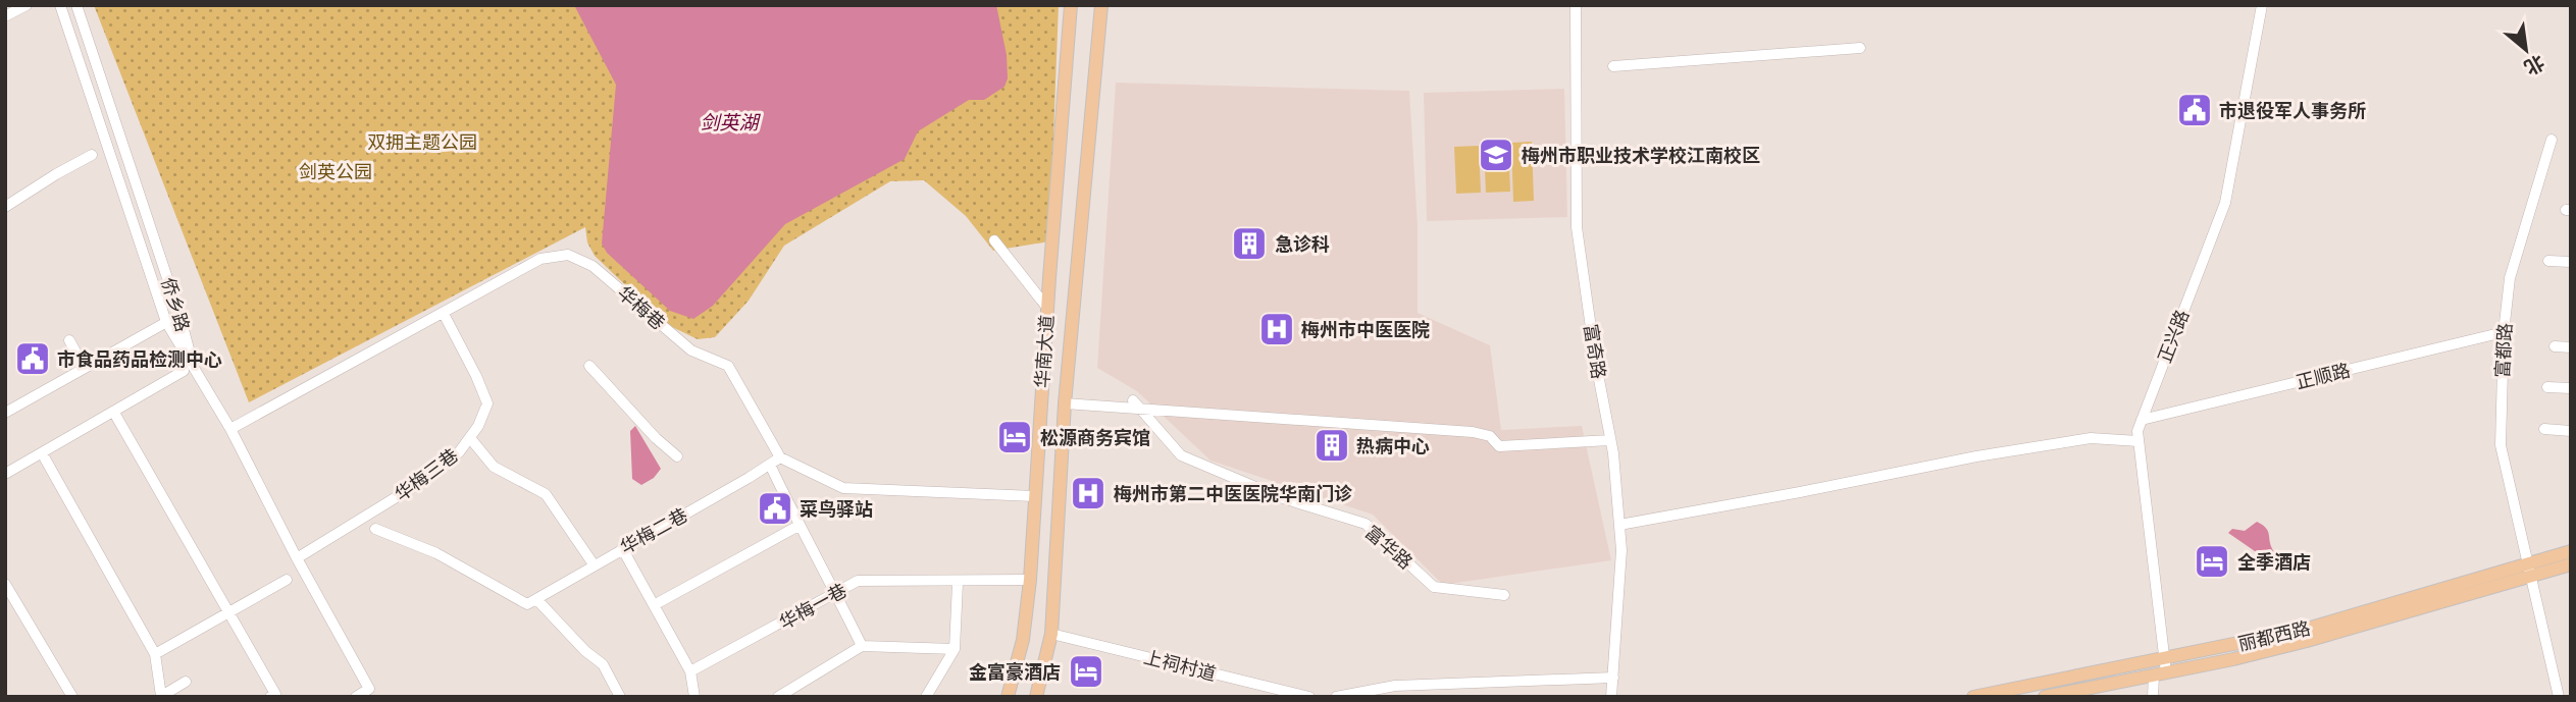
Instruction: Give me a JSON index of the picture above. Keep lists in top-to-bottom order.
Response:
{
  "streets": {
    "main road": ["华南大道", "丽都西路"],
    "street": [
      "侨乡路",
      "华梅巷",
      "正兴路",
      "富都路",
      "富奇路",
      "正顺路",
      "华梅三巷",
      "华梅二巷",
      "富华路",
      "华梅一巷",
      "上祠村道"
    ]
  },
  "crossings": [
    ["华梅巷", "华梅三巷"],
    ["华梅巷", "华梅二巷"],
    ["正兴路", "正顺路"],
    ["正兴路", "丽都西路"],
    ["富都路", "正顺路"],
    ["富都路", "丽都西路"],
    ["华南大道", "华梅一巷"],
    ["华南大道", "上祠村道"]
  ],
  "water": ["剑英湖"],
  "parks": ["双拥主题公园", "剑英公园"],
  "places": {
    "public building": ["市退役军人事务所", "市食品药品检测中心", "菜鸟驿站"],
    "school or university": ["梅州市职业技术学校江南校区"],
    "building": ["急诊科", "热病中心"],
    "hospital": ["梅州市中医医院", "梅州市第二中医医院华南门诊"],
    "hotel": ["松源商务宾馆", "全季酒店", "金富豪酒店"]
  },
  "north": "bottom right"
}
